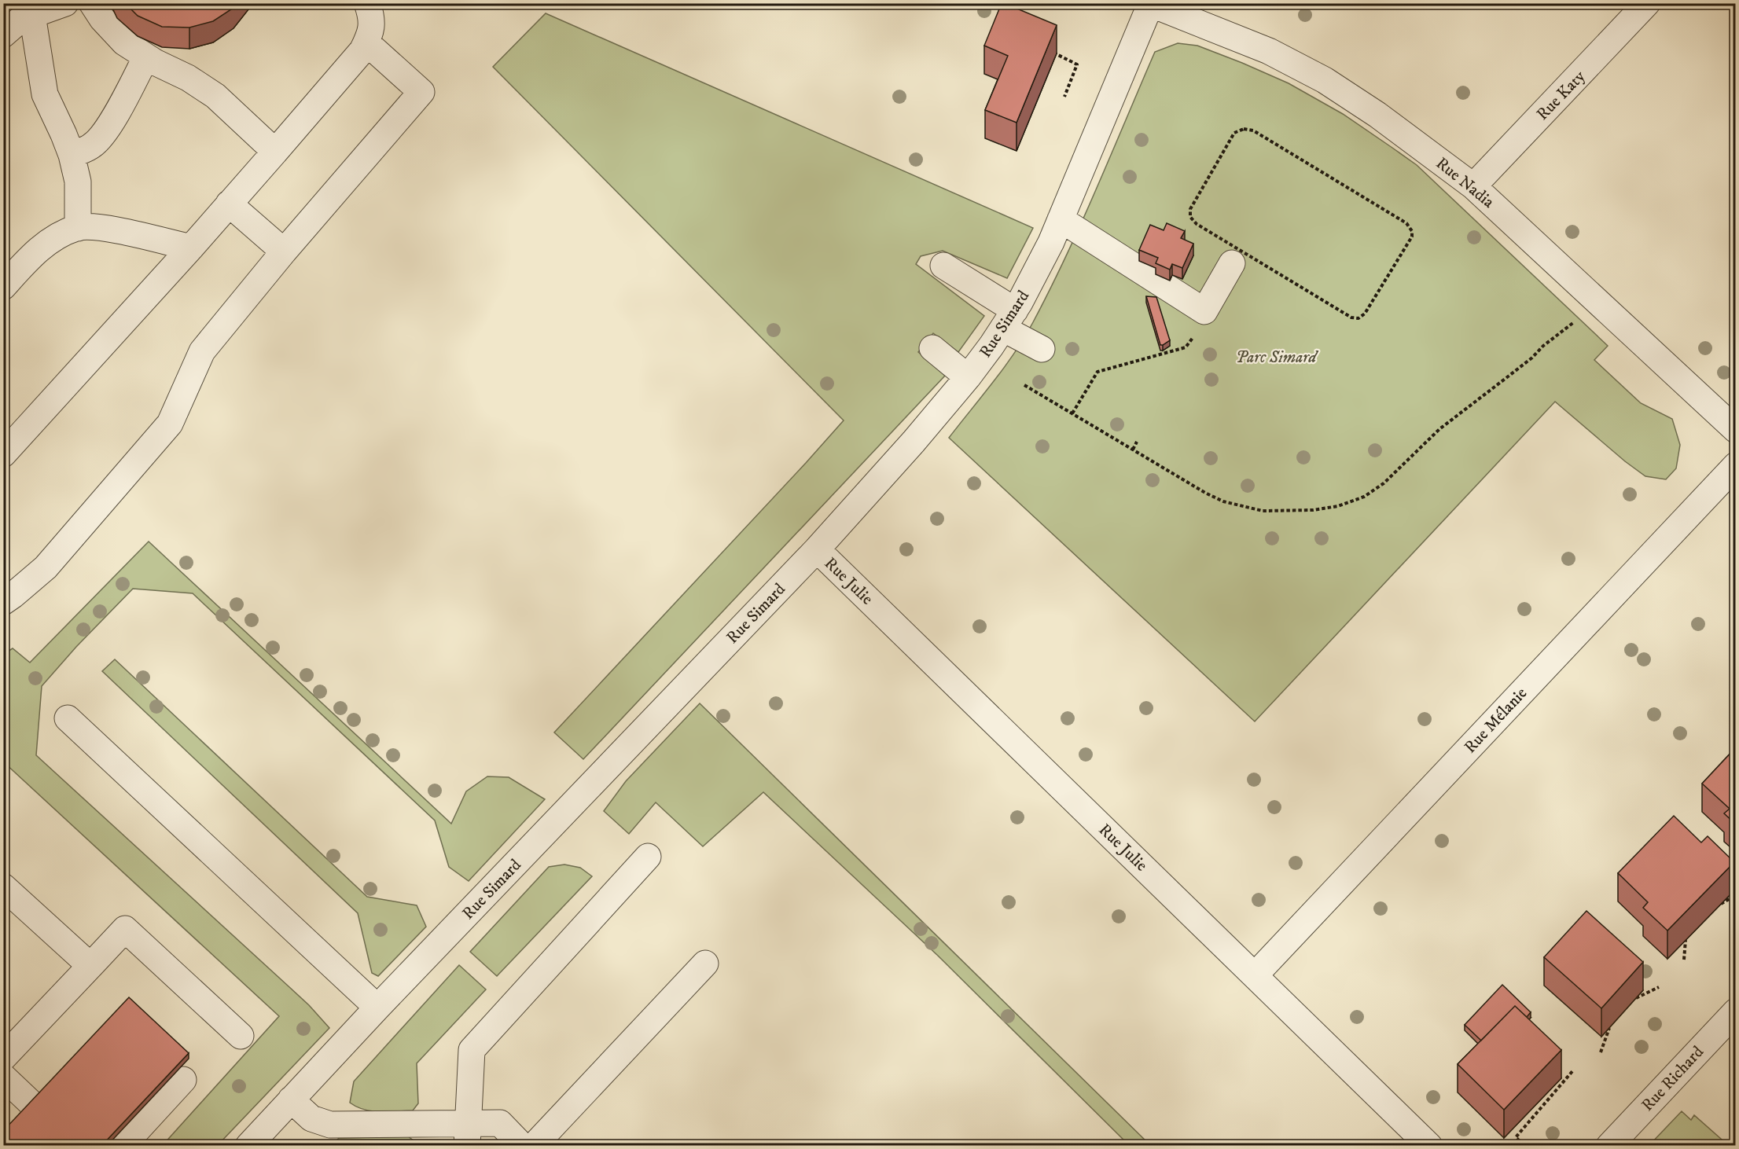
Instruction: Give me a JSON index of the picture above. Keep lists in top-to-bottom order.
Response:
{
  "streets": {
    "street": [
      "Rue Katy",
      "Rue Nadia",
      "Rue Simard",
      "Rue Julie",
      "Rue Mélanie",
      "Rue Richard"
    ]
  },
  "crossings": [
    ["Rue Katy", "Rue Nadia"],
    ["Rue Nadia", "Rue Simard"],
    ["Rue Simard", "Rue Julie"],
    ["Rue Julie", "Rue Mélanie"]
  ],
  "parks": ["Parc Simard"]
}
